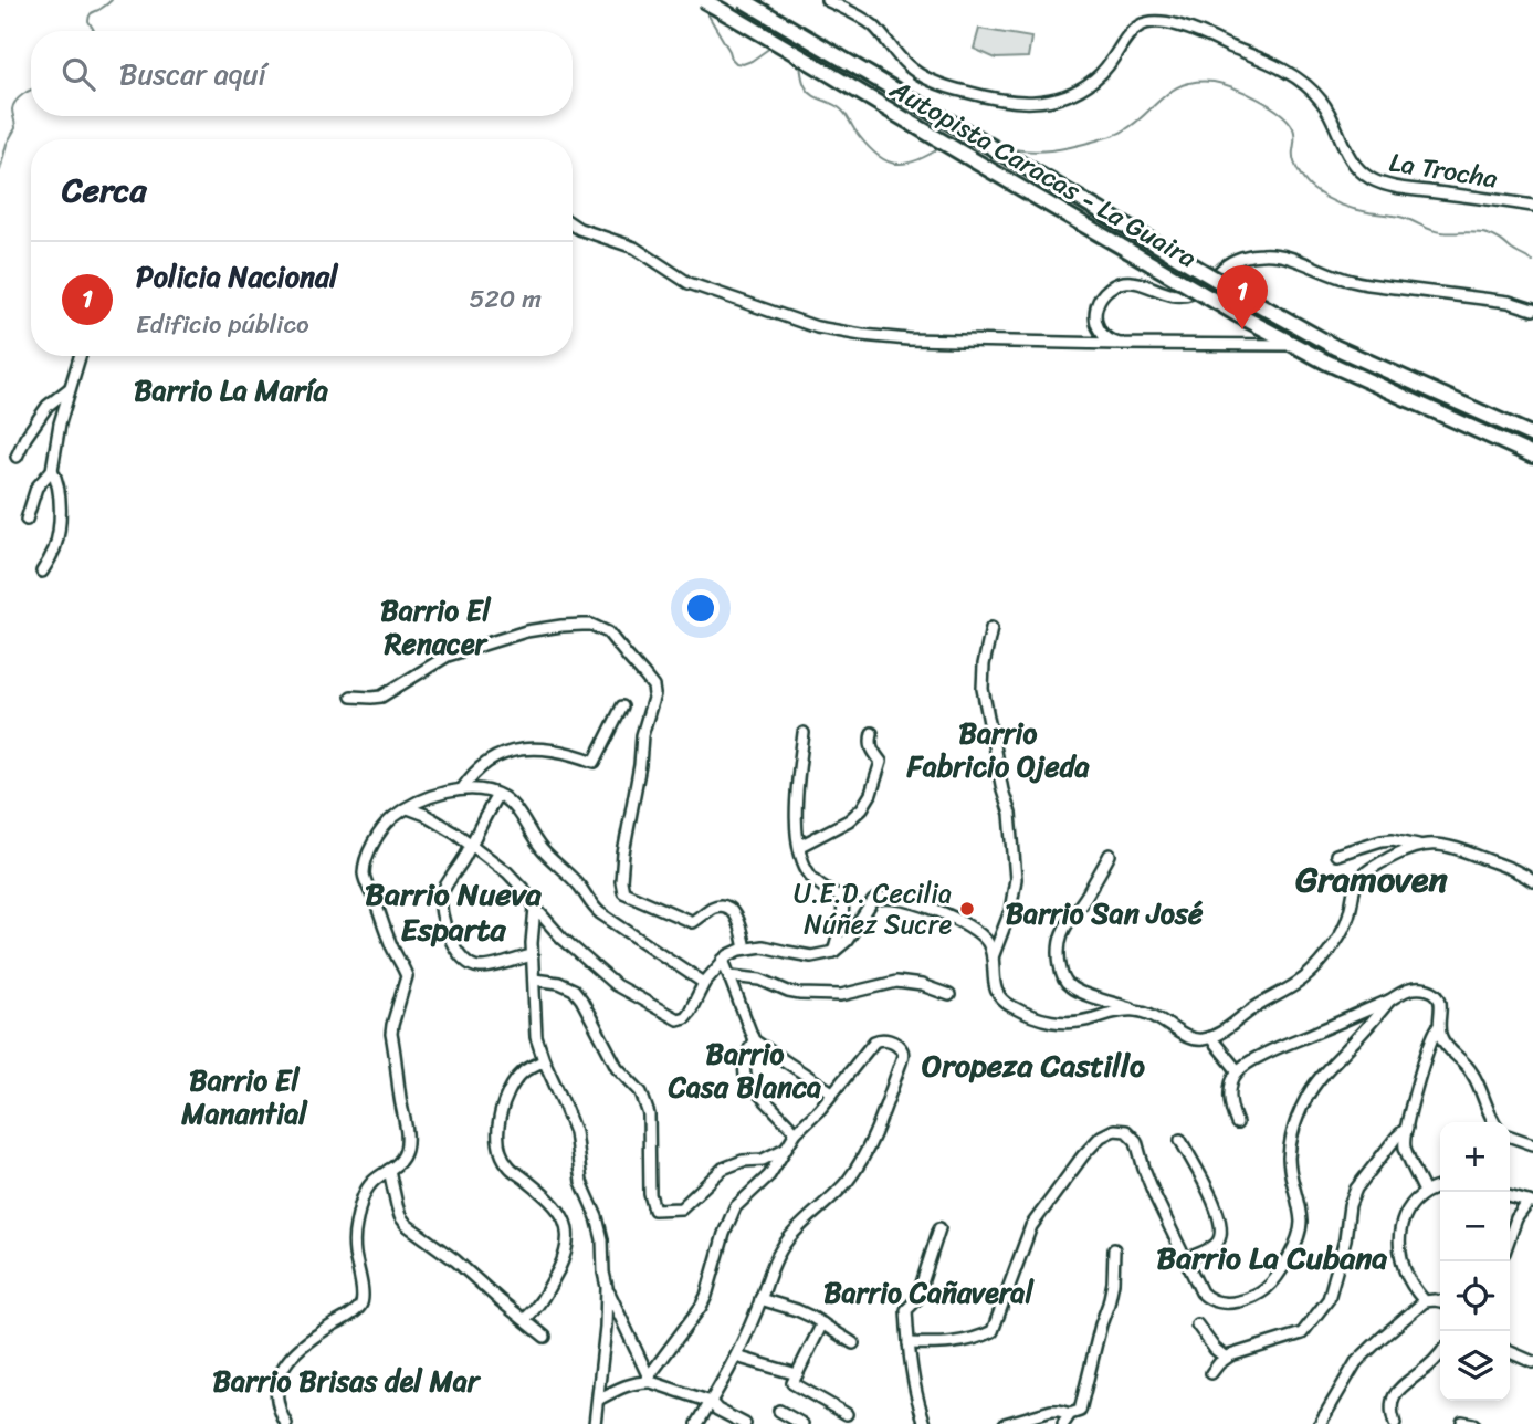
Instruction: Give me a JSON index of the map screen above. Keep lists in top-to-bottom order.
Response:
{
  "streets": {
    "highway": ["Autopista Caracas - La Guaira"],
    "street": ["La Trocha"]
  },
  "districts": [
    "Barrio La María",
    "Barrio El Renacer",
    "Barrio Fabricio Ojeda",
    "Gramoven",
    "Barrio Nueva Esparta",
    "Barrio San José",
    "Barrio Casa Blanca",
    "Oropeza Castillo",
    "Barrio El Manantial",
    "Barrio La Cubana",
    "Barrio Cañaveral",
    "Barrio Brisas del Mar"
  ],
  "places": ["U.E.D. Cecilia Núñez Sucre"],
  "page": {
    "search": "Buscar aquí",
    "heading": "Cerca",
    "list": [
      {
        "mark": "1",
        "name": "Policia Nacional",
        "note": "Edificio público",
        "value": "520 m"
      }
    ],
    "pins": "1",
    "map_buttons": ["+", "−"]
  }
}
